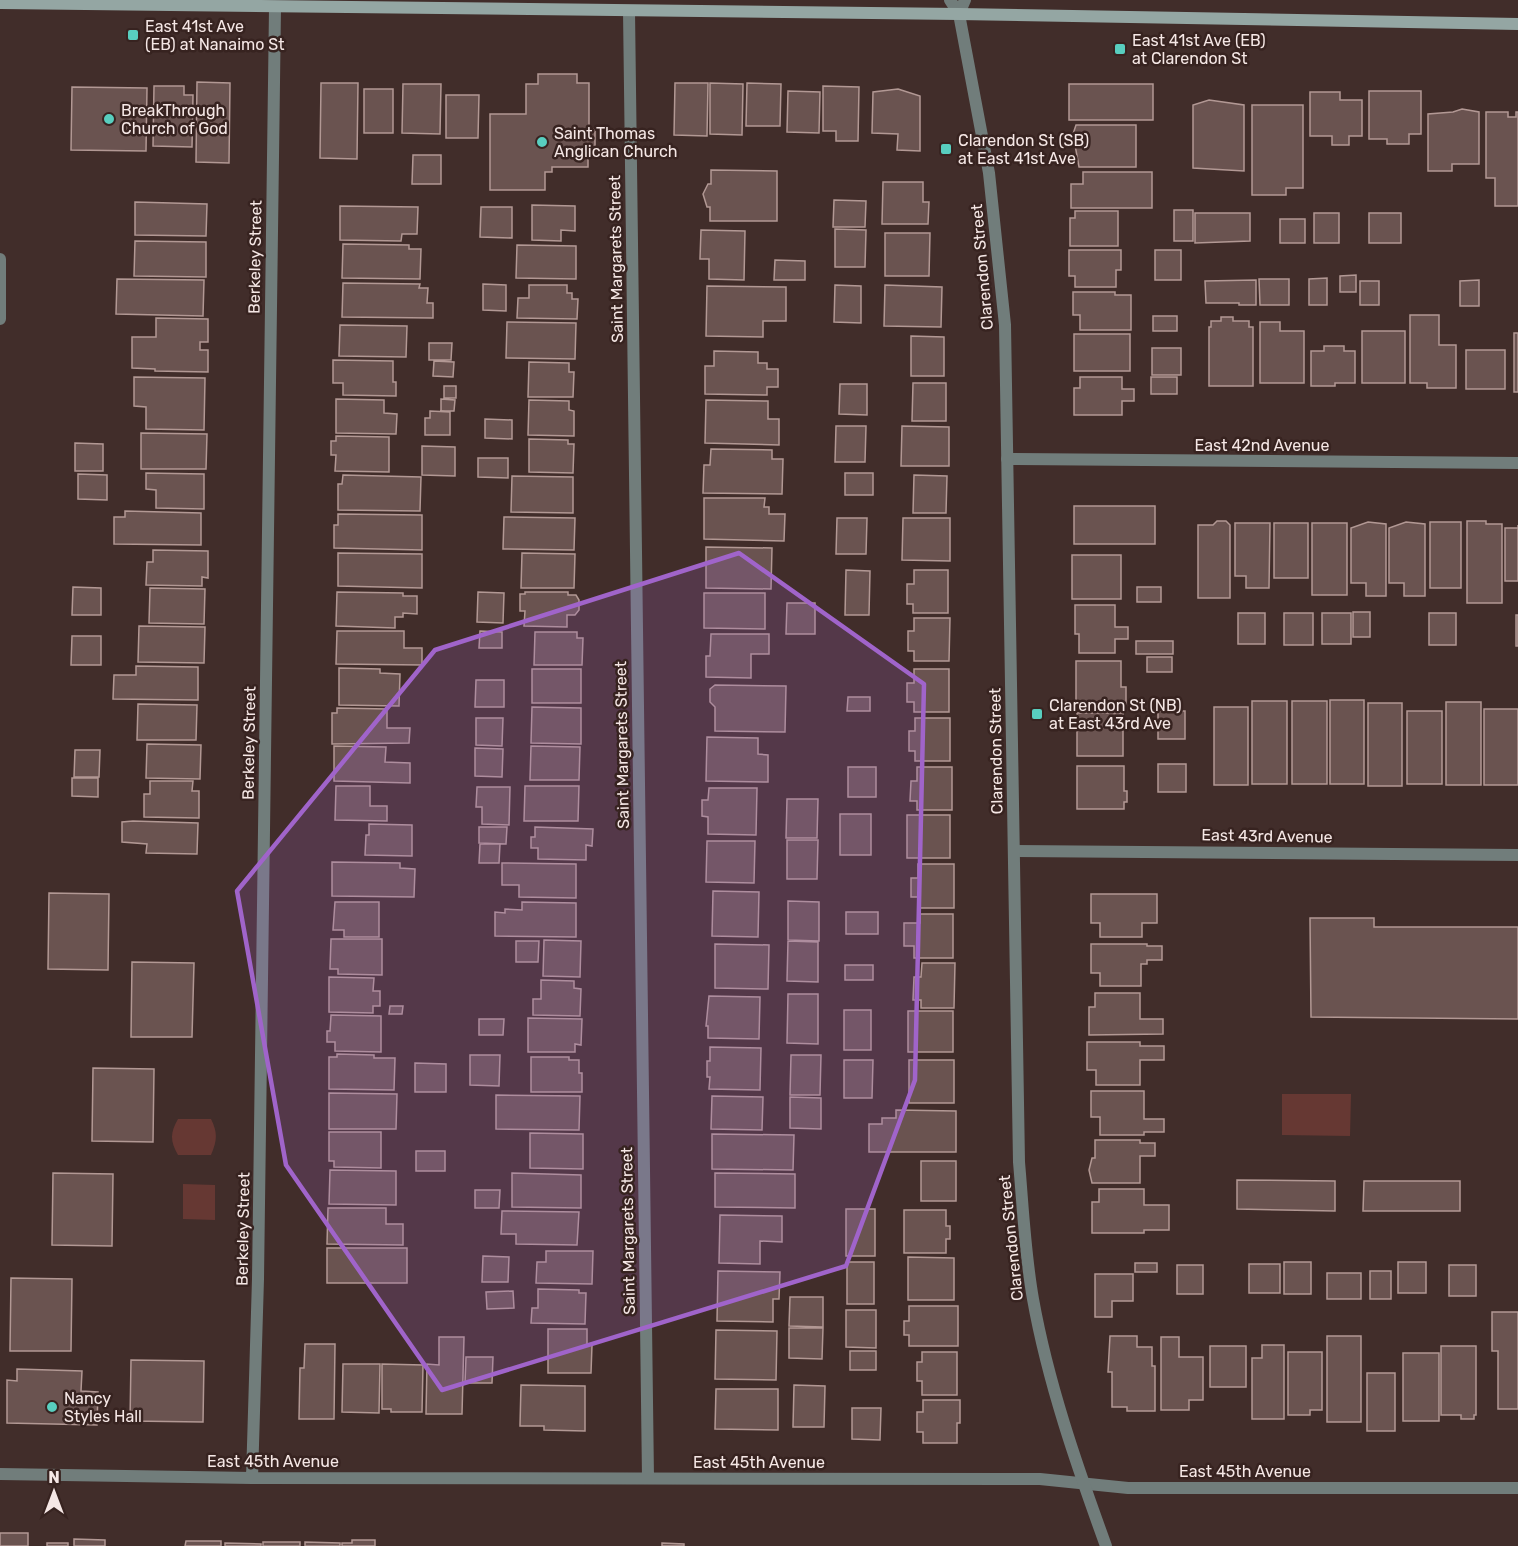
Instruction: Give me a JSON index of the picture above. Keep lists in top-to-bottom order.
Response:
{
  "streets": {
    "street": [
      "Berkeley Street",
      "Saint Margarets Street",
      "Clarendon Street",
      "East 42nd Avenue",
      "East 43rd Avenue",
      "East 45th Avenue"
    ]
  },
  "crossings": [
    ["Berkeley Street", "East 45th Avenue"],
    ["Saint Margarets Street", "East 45th Avenue"],
    ["Clarendon Street", "East 42nd Avenue"],
    ["Clarendon Street", "East 43rd Avenue"],
    ["Clarendon Street", "East 45th Avenue"]
  ],
  "places": {
    "transit": [
      "East 41st Ave (EB) at Nanaimo St",
      "East 41st Ave (EB) at Clarendon St",
      "Clarendon St (SB) at East 41st Ave",
      "Clarendon St (NB) at East 43rd Ave"
    ],
    "other": ["BreakThrough Church of God", "Saint Thomas Anglican Church", "Nancy Styles Hall"]
  },
  "north": "top"
}
